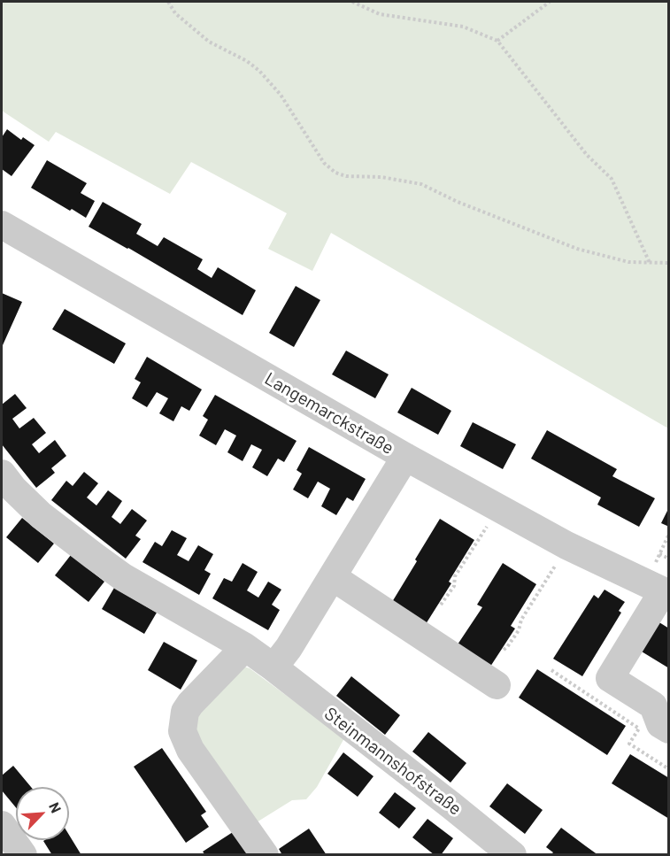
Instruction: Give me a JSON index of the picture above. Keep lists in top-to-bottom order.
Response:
{
  "streets": {
    "street": ["Langemarckstraße", "Steinmannshofstraße"]
  },
  "north": "top right"
}
